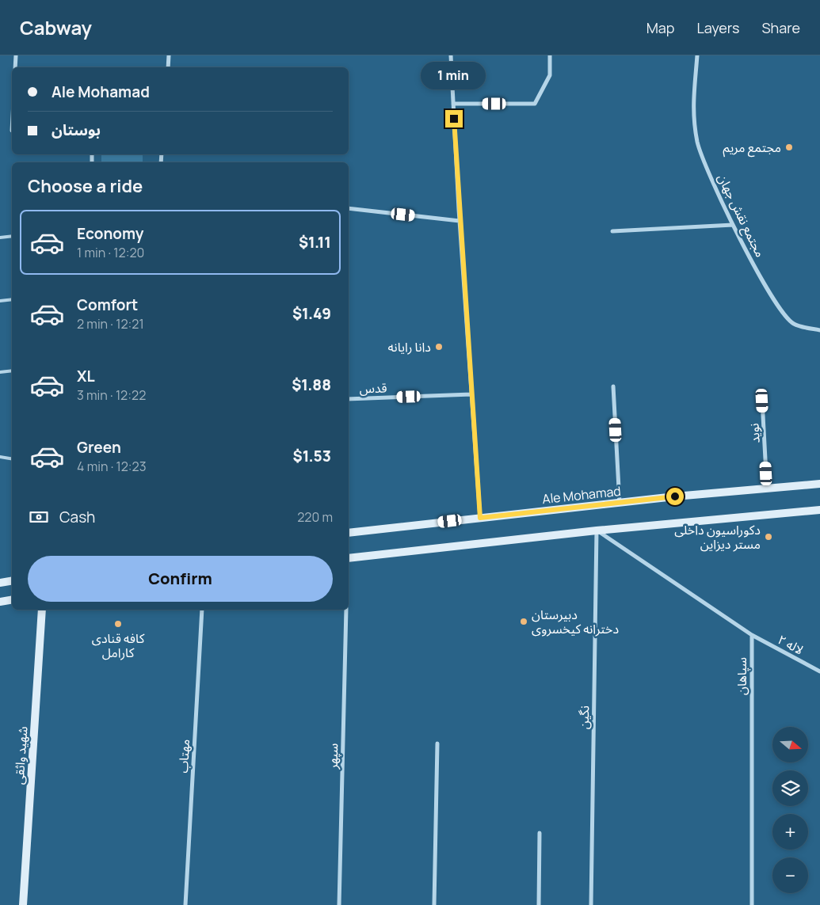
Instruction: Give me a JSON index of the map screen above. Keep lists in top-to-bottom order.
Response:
{
  "streets": {
    "main road": ["Ale Mohamad", "شهید واثقی"],
    "street": [
      "مجتمع نقش جهان",
      "قدس",
      "نوید",
      "لاله ۲",
      "سپاهان",
      "نگین",
      "مهتاب",
      "سپهر"
    ]
  },
  "crossings": [
    ["نوید", "Ale Mohamad"],
    ["لاله ۲", "سپاهان"]
  ],
  "places": [
    "مجتمع مریم",
    "دانا رایانه",
    "دکوراسیون داخلی مستر دیزاین",
    "دبیرستان دخترانه کیخسروی",
    "کافه قنادی کارامل"
  ],
  "north": "right",
  "page": {
    "header": "Cabway",
    "nav": ["Map", "Layers", "Share"],
    "bubble": "1 min",
    "banner": ["Ale Mohamad", "بوستان"],
    "heading": "Choose a ride",
    "list": [
      {
        "name": "Economy",
        "note": "1 min · 12:20",
        "value": "$1.11"
      },
      {
        "name": "Comfort",
        "note": "2 min · 12:21",
        "value": "$1.49"
      },
      {
        "name": "XL",
        "note": "3 min · 12:22",
        "value": "$1.88"
      },
      {
        "name": "Green",
        "note": "4 min · 12:23",
        "value": "$1.53"
      }
    ],
    "pay": ["Cash", "220 m"],
    "buttons": "Confirm",
    "map_buttons": ["+", "−"]
  }
}
